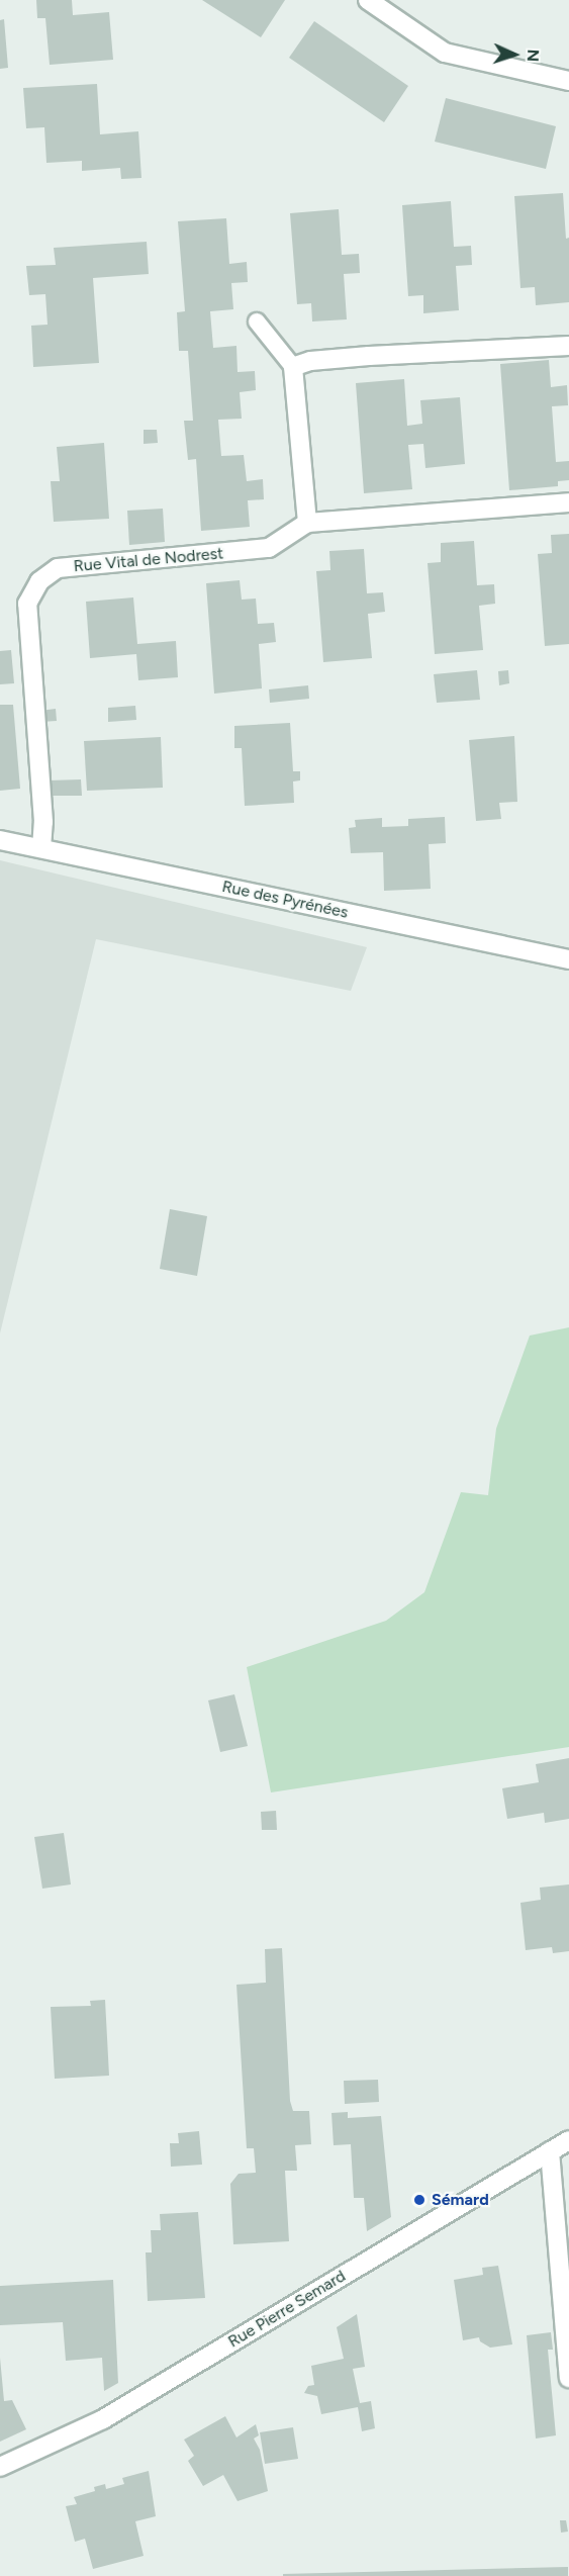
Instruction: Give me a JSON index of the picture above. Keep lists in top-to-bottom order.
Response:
{
  "streets": {
    "street": ["Rue Vital de Nodrest", "Rue des Pyrénées", "Rue Pierre Semard"]
  },
  "crossings": [
    ["Rue Vital de Nodrest", "Rue des Pyrénées"]
  ],
  "places": ["Sémard"],
  "north": "right"
}
